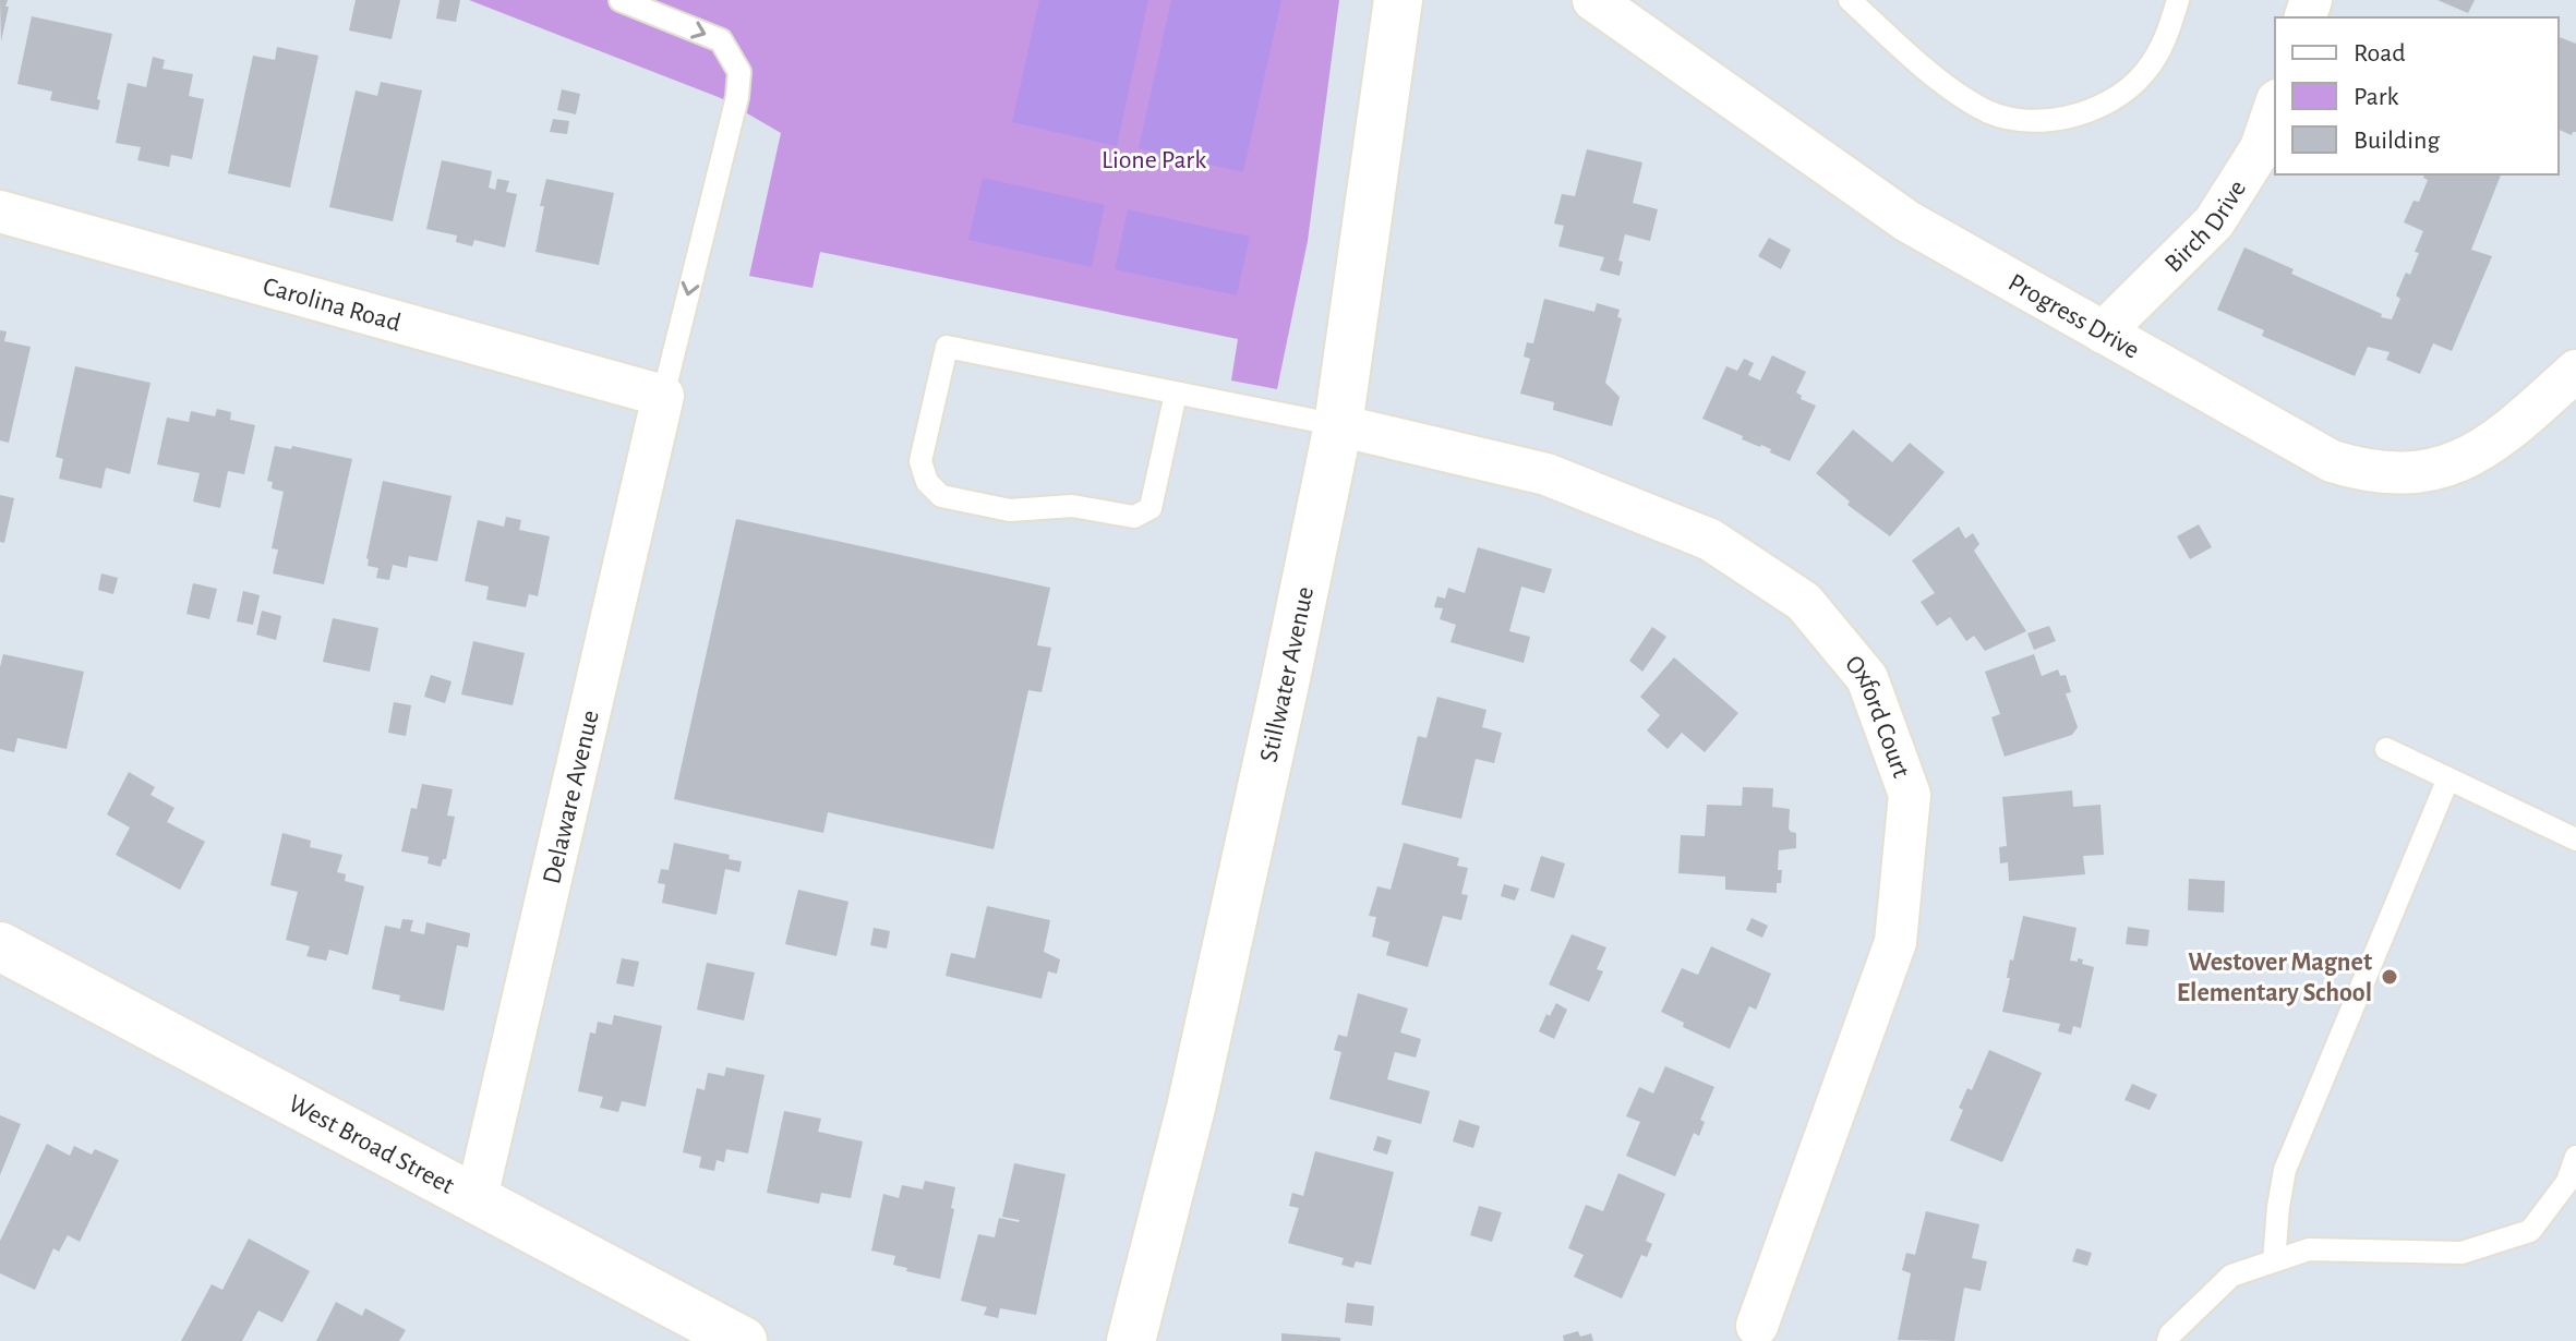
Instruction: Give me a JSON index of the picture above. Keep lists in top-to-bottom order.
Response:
{
  "streets": {
    "main road": ["Stillwater Avenue", "West Broad Street"],
    "street": [
      "Birch Drive",
      "Carolina Road",
      "Progress Drive",
      "Oxford Court",
      "Delaware Avenue"
    ]
  },
  "crossings": [
    ["Birch Drive", "Progress Drive"],
    ["Carolina Road", "Delaware Avenue"],
    ["Stillwater Avenue", "Oxford Court"],
    ["Delaware Avenue", "West Broad Street"]
  ],
  "parks": ["Lione Park"],
  "places": ["Westover Magnet Elementary School"],
  "legend": ["Road", "Park", "Building"]
}
